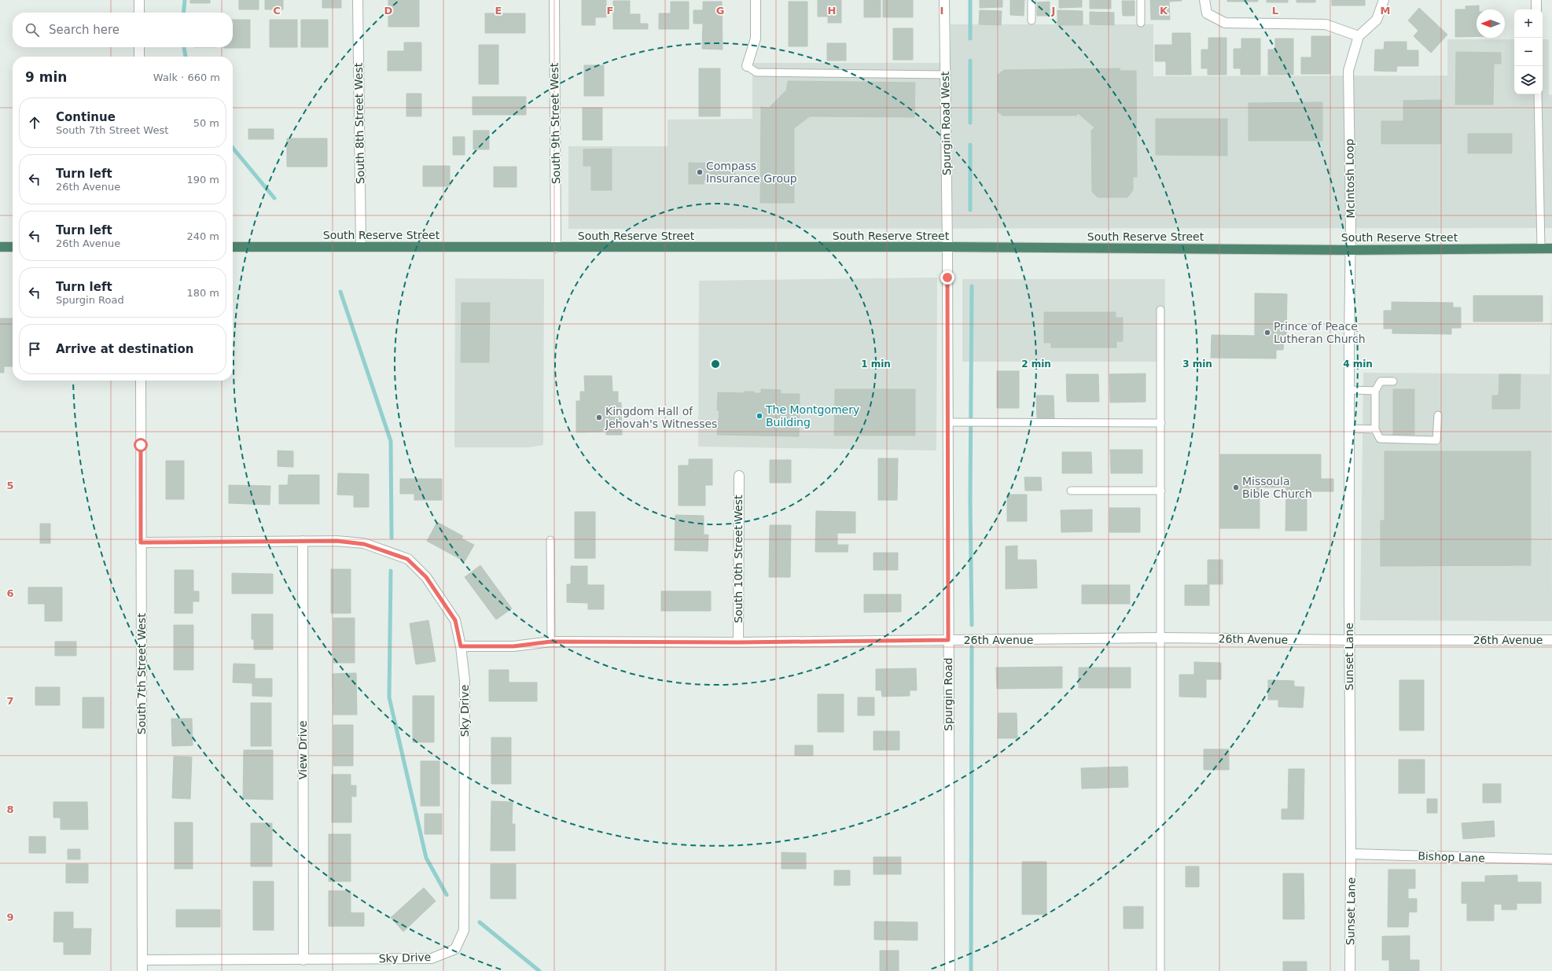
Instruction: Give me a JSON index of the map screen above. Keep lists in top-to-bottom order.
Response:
{
  "streets": {
    "highway": ["South Reserve Street"],
    "street": [
      "South 8th Street West",
      "South 9th Street West",
      "Spurgin Road West",
      "McIntosh Loop",
      "South 10th Street West",
      "26th Avenue",
      "Sunset Lane",
      "South 7th Street West",
      "Spurgin Road",
      "Sky Drive",
      "View Drive",
      "Bishop Lane"
    ]
  },
  "crossings": [
    ["South 8th Street West", "South Reserve Street"],
    ["South 9th Street West", "South Reserve Street"],
    ["Spurgin Road West", "South Reserve Street"],
    ["Spurgin Road West", "Spurgin Road"],
    ["McIntosh Loop", "South Reserve Street"],
    ["McIntosh Loop", "Sunset Lane"],
    ["South Reserve Street", "Spurgin Road"],
    ["South 10th Street West", "26th Avenue"],
    ["26th Avenue", "Sunset Lane"],
    ["26th Avenue", "Spurgin Road"],
    ["26th Avenue", "Sky Drive"],
    ["Sunset Lane", "Bishop Lane"],
    ["South 7th Street West", "Sky Drive"],
    ["Sky Drive", "View Drive"]
  ],
  "places": [
    "Compass Insurance Group",
    "Prince of Peace Lutheran Church",
    "The Montgomery Building",
    "Kingdom Hall of Jehovah's Witnesses",
    "Missoula Bible Church"
  ],
  "north": "left",
  "page": {
    "map_buttons": ["+", "−"],
    "search": "Search here",
    "heading": ["9 min", "Walk · 660 m"],
    "list": [
      ["Continue", "South 7th Street West", "50 m"],
      ["Turn left", "26th Avenue", "190 m"],
      ["Turn left", "26th Avenue", "240 m"],
      ["Turn left", "Spurgin Road", "180 m"],
      "Arrive at destination"
    ]
  },
  "grid": {
    "columns": [
      "C",
      "D",
      "E",
      "F",
      "G",
      "H",
      "I",
      "J",
      "K",
      "L",
      "M"
    ],
    "rows": [
      "5",
      "6",
      "7",
      "8",
      "9"
    ]
  },
  "rings": [
    "1 min",
    "2 min",
    "3 min",
    "4 min"
  ]
}
